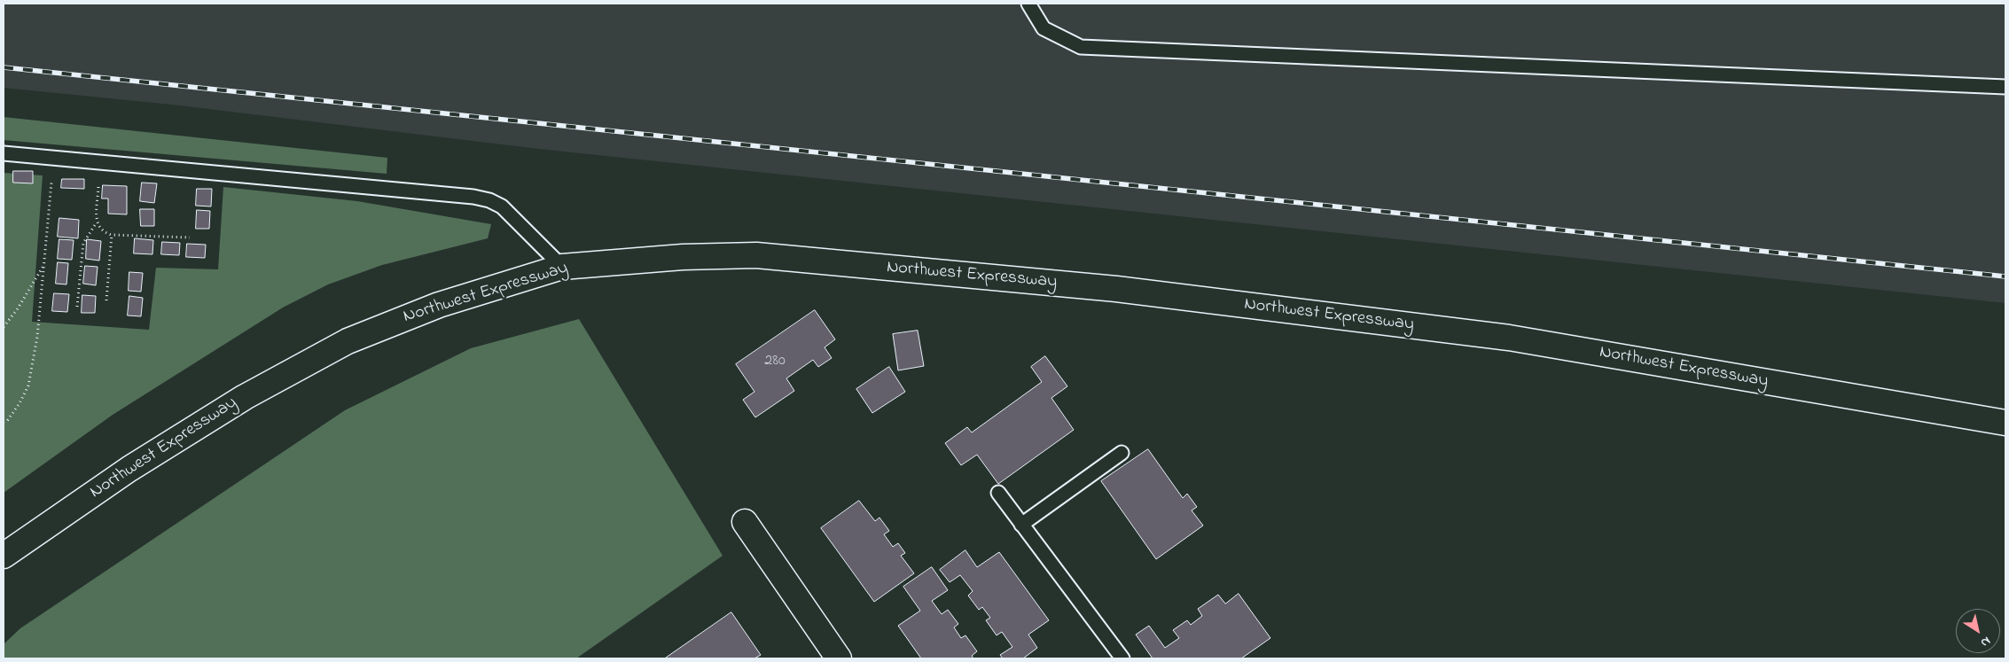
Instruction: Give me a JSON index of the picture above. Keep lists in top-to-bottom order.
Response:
{
  "streets": {
    "main road": ["Northwest Expressway"]
  },
  "house_numbers": ["280"],
  "north": "bottom right"
}
